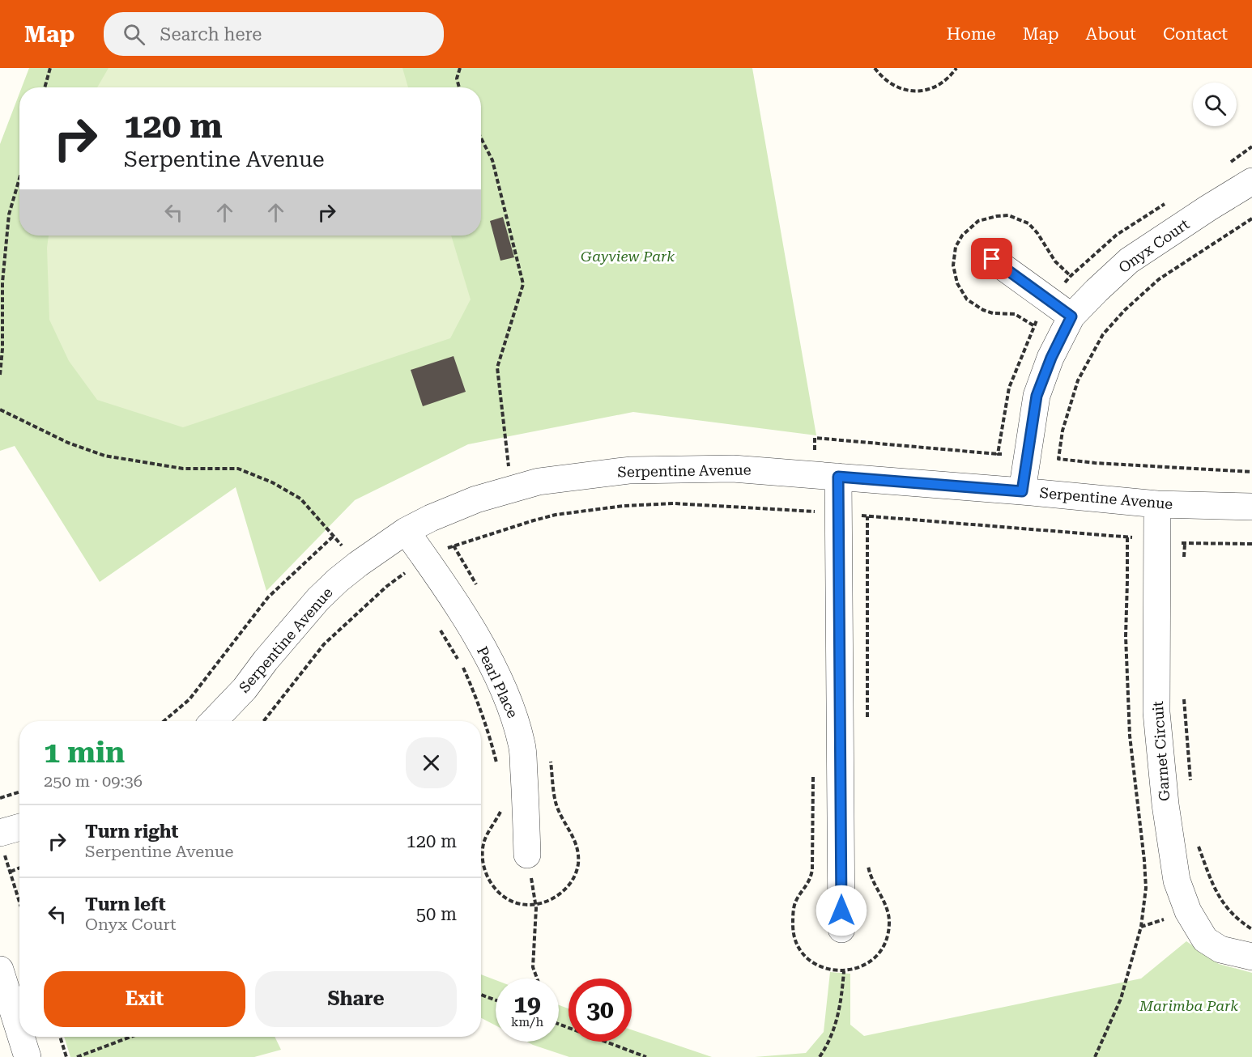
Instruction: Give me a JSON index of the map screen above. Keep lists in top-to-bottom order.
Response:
{
  "streets": {
    "street": [
      "Onyx Court",
      "Serpentine Avenue",
      "Pearl Place",
      "Garnet Circuit"
    ]
  },
  "crossings": [
    ["Onyx Court", "Serpentine Avenue"],
    ["Serpentine Avenue", "Pearl Place"],
    ["Serpentine Avenue", "Garnet Circuit"]
  ],
  "parks": ["Gayview Park", "Marimba Park"],
  "page": {
    "header": "Map",
    "search": "Search here",
    "nav": [
      "Home",
      "Map",
      "About",
      "Contact"
    ],
    "turn": ["120 m", "Serpentine Avenue"],
    "heading": ["1 min", "250 m · 09:36"],
    "list": [
      {
        "name": "Turn right",
        "note": "Serpentine Avenue",
        "value": "120 m"
      },
      {
        "name": "Turn left",
        "note": "Onyx Court",
        "value": "50 m"
      }
    ],
    "buttons": ["Exit", "Share"],
    "speed": "19 km/h",
    "limit": "30"
  }
}
